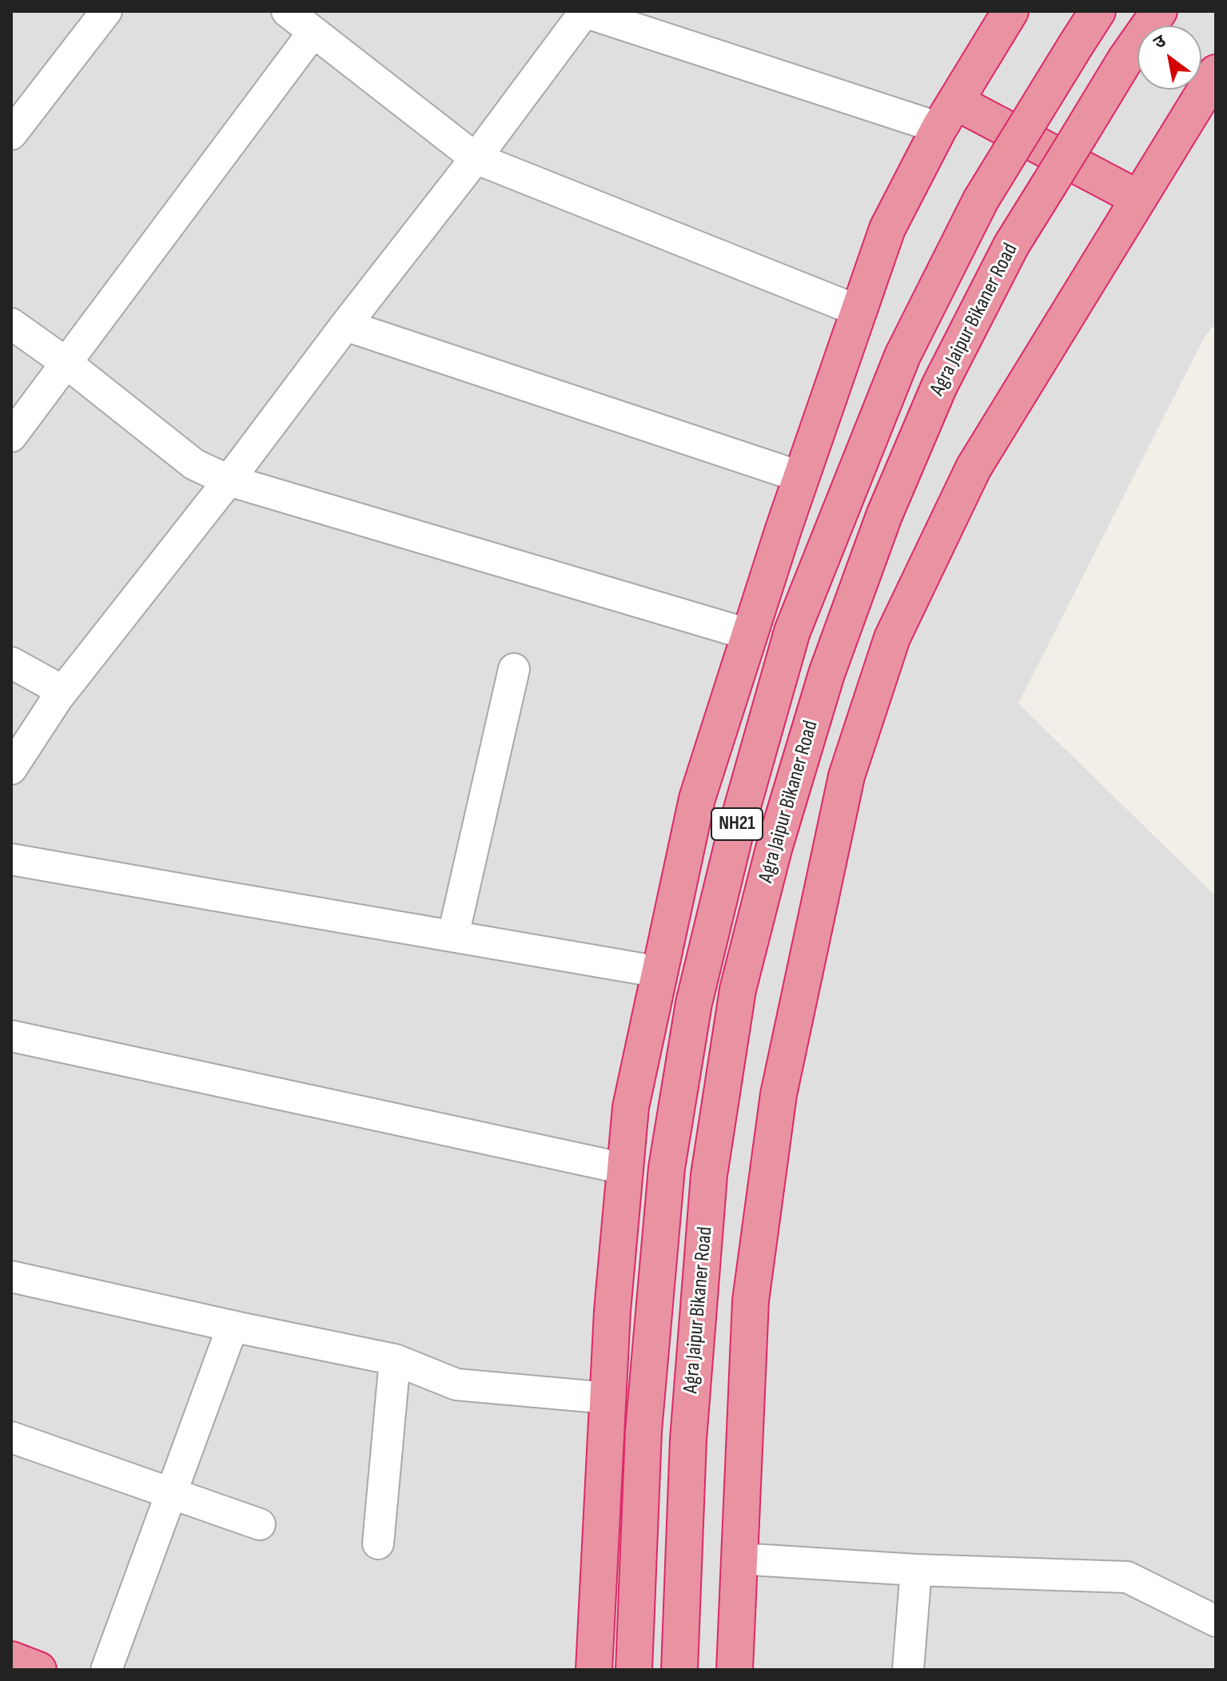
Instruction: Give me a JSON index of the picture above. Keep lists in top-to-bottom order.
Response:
{
  "streets": {
    "highway": ["Agra Jaipur Bikaner Road", "NH21"]
  },
  "north": "top left"
}
